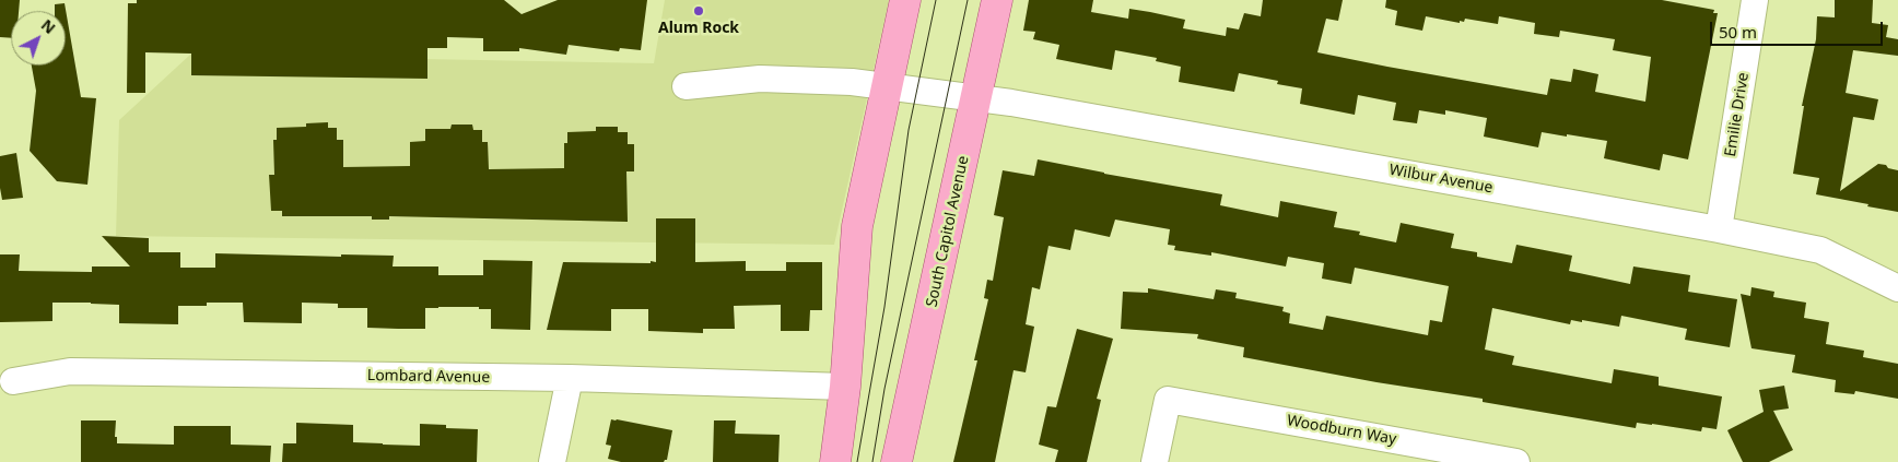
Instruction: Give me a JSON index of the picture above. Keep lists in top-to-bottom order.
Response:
{
  "streets": {
    "main road": ["South Capitol Avenue"],
    "street": [
      "Emilie Drive",
      "Wilbur Avenue",
      "Lombard Avenue",
      "Woodburn Way"
    ]
  },
  "crossings": [
    ["Emilie Drive", "Wilbur Avenue"],
    ["Wilbur Avenue", "South Capitol Avenue"]
  ],
  "places": ["Alum Rock"],
  "scale_bar": "50 m",
  "north": "top right"
}
